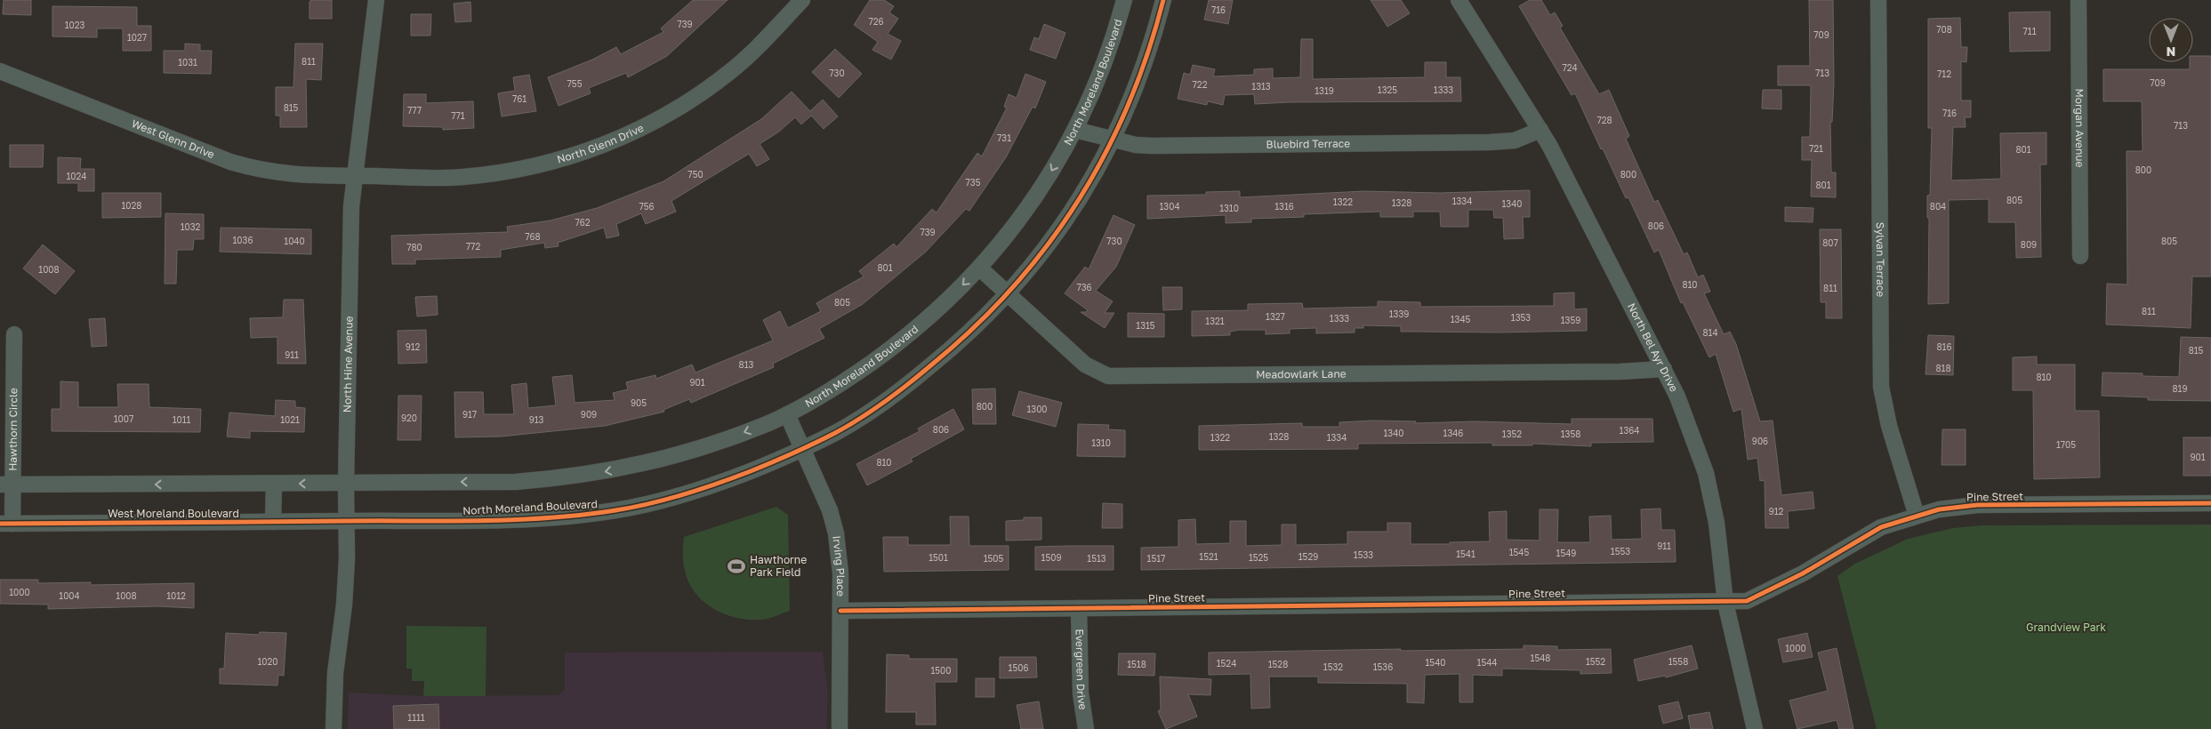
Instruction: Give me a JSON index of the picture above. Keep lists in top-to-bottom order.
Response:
{
  "streets": {
    "street": [
      "North Moreland Boulevard",
      "Morgan Avenue",
      "West Glenn Drive",
      "North Glenn Drive",
      "Bluebird Terrace",
      "Sylvan Terrace",
      "North Bel Ayr Drive",
      "North Hine Avenue",
      "Meadowlark Lane",
      "Hawthorn Circle",
      "Pine Street",
      "West Moreland Boulevard",
      "Irving Place",
      "Evergreen Drive"
    ]
  },
  "crossings": [
    ["North Moreland Boulevard", "Bluebird Terrace"],
    ["North Moreland Boulevard", "North Hine Avenue"],
    ["North Moreland Boulevard", "Meadowlark Lane"],
    ["North Moreland Boulevard", "West Moreland Boulevard"],
    ["North Moreland Boulevard", "Irving Place"],
    ["West Glenn Drive", "North Glenn Drive"],
    ["West Glenn Drive", "North Hine Avenue"],
    ["North Glenn Drive", "North Hine Avenue"],
    ["Bluebird Terrace", "North Bel Ayr Drive"],
    ["Sylvan Terrace", "Pine Street"],
    ["North Bel Ayr Drive", "Meadowlark Lane"],
    ["North Bel Ayr Drive", "Pine Street"],
    ["North Hine Avenue", "West Moreland Boulevard"],
    ["Hawthorn Circle", "West Moreland Boulevard"],
    ["Pine Street", "Irving Place"],
    ["Pine Street", "Evergreen Drive"]
  ],
  "parks": ["Grandview Park"],
  "places": {
    "sports": ["Hawthorne Park Field"]
  },
  "house_numbers": [
    "716",
    "726",
    "739",
    "1023",
    "708",
    "711",
    "709",
    "1027",
    "811",
    "1031",
    "724",
    "730",
    "713",
    "712",
    "709",
    "755",
    "722",
    "1313",
    "1325",
    "1333",
    "1319",
    "761",
    "815",
    "777",
    "716",
    "771",
    "728",
    "713",
    "731",
    "721",
    "801",
    "800",
    "750",
    "800",
    "1024",
    "735",
    "801",
    "805",
    "1334",
    "1322",
    "1328",
    "1340",
    "1028",
    "756",
    "1304",
    "1316",
    "804",
    "1310",
    "762",
    "806",
    "1032",
    "739",
    "768",
    "1036",
    "1040",
    "730",
    "805",
    "807",
    "809",
    "772",
    "780",
    "801",
    "1008",
    "810",
    "736",
    "811",
    "805",
    "811",
    "1339",
    "1327",
    "1353",
    "1333",
    "1345",
    "1359",
    "1321",
    "1315",
    "814",
    "912",
    "816",
    "815",
    "911",
    "813",
    "818",
    "810",
    "901",
    "819",
    "905",
    "800",
    "1300",
    "917",
    "909",
    "920",
    "1007",
    "1011",
    "1021",
    "913",
    "806",
    "1364",
    "1340",
    "1346",
    "1352",
    "1358",
    "1328",
    "1322",
    "1334",
    "906",
    "1310",
    "1705",
    "901",
    "810",
    "912",
    "911",
    "1553",
    "1545",
    "1549",
    "1541",
    "1533",
    "1521",
    "1529",
    "1501",
    "1509",
    "1525",
    "1505",
    "1513",
    "1517",
    "1000",
    "1004",
    "1008",
    "1012",
    "1000",
    "1548",
    "1020",
    "1552",
    "1558",
    "1540",
    "1544",
    "1524",
    "1518",
    "1528",
    "1532",
    "1536",
    "1506",
    "1500",
    "1111"
  ],
  "north": "bottom"
}
